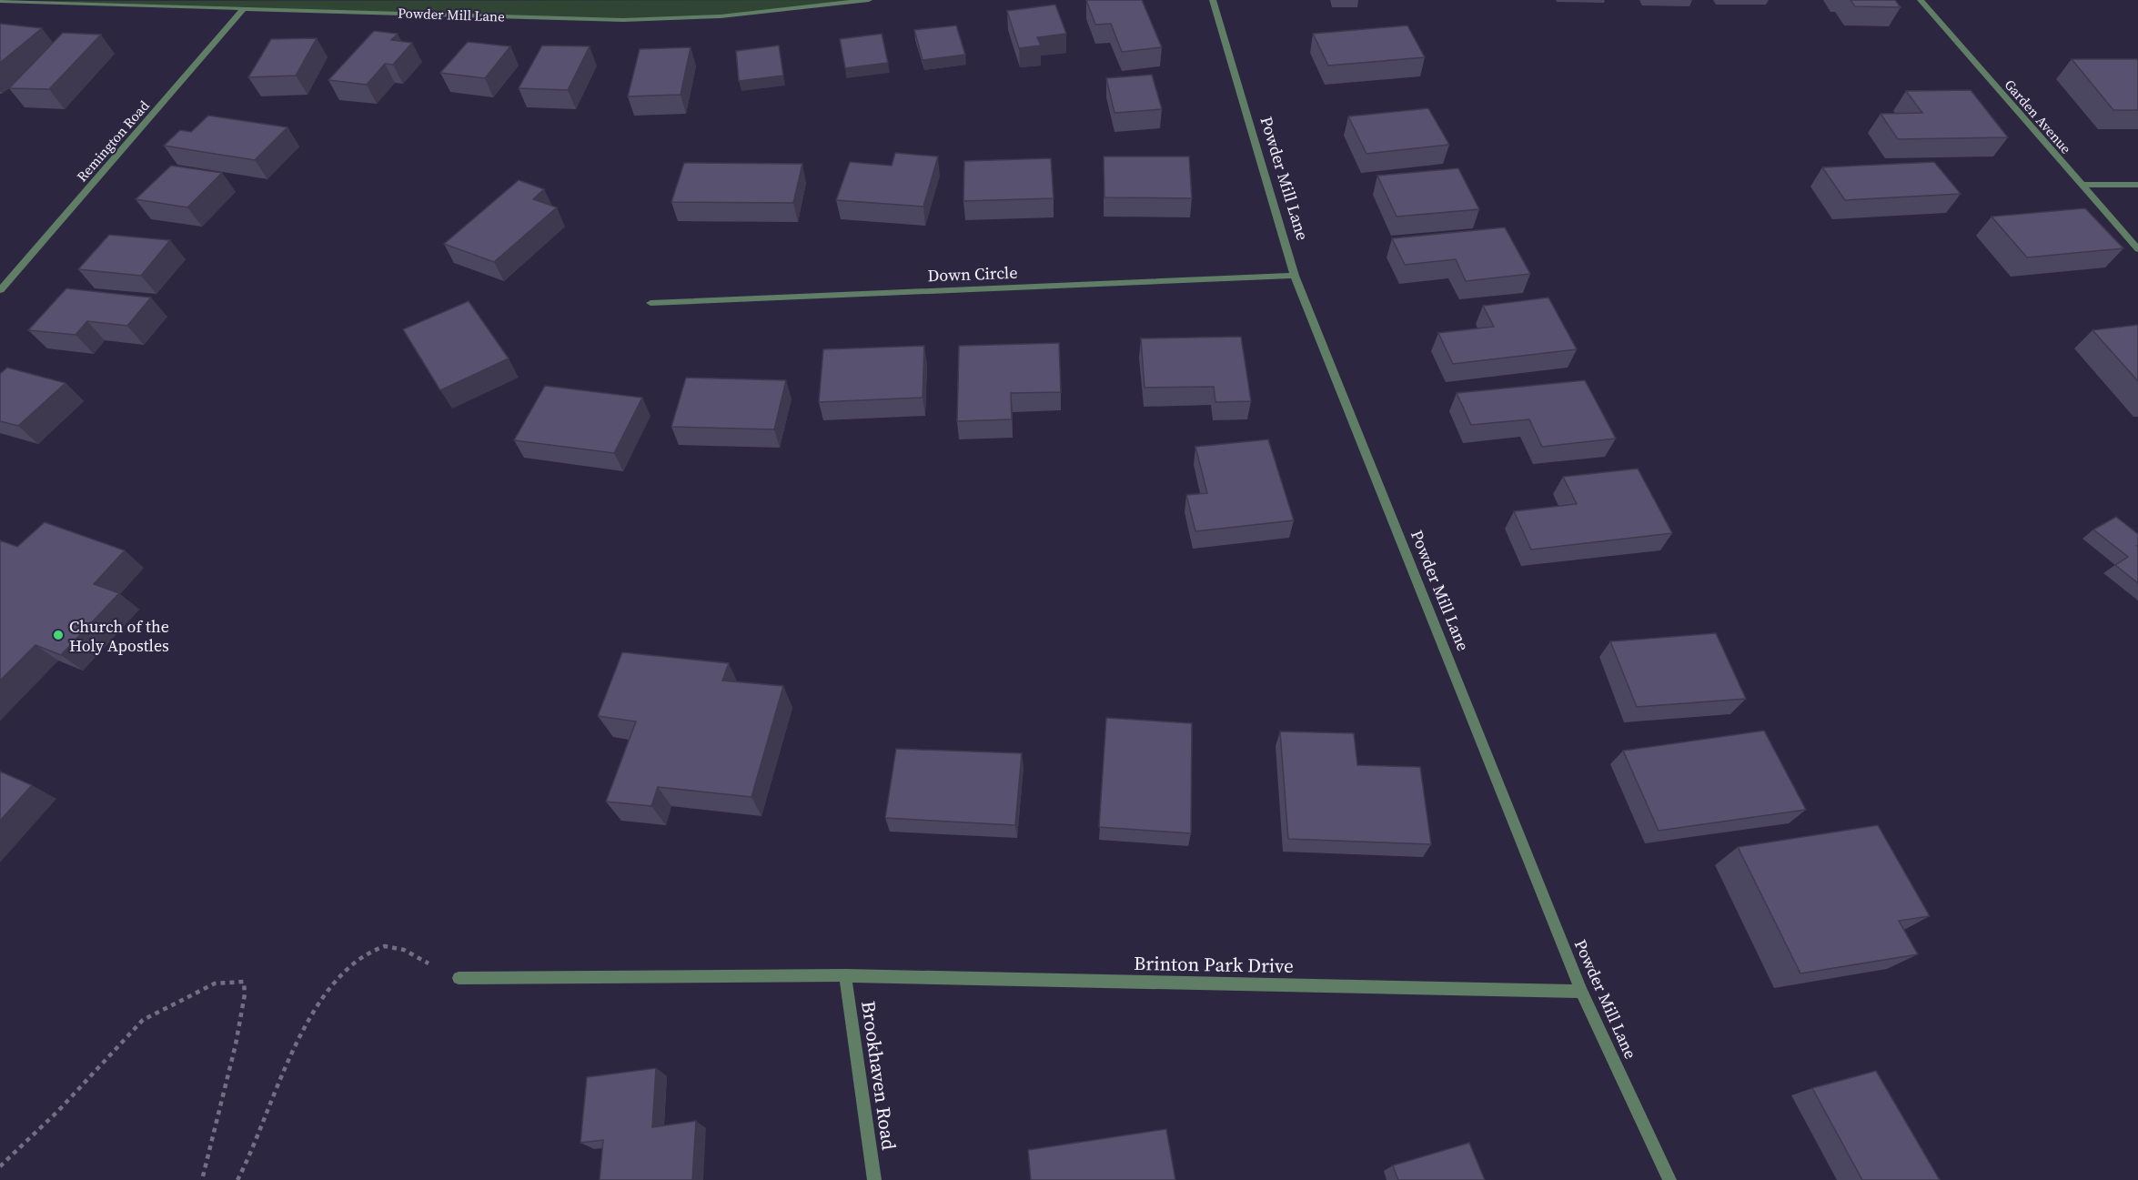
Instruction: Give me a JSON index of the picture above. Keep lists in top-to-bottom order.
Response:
{
  "streets": {
    "street": [
      "Powder Mill Lane",
      "Garden Avenue",
      "Remington Road",
      "Down Circle",
      "Brinton Park Drive",
      "Brookhaven Road"
    ]
  },
  "crossings": [
    ["Powder Mill Lane", "Remington Road"],
    ["Powder Mill Lane", "Down Circle"],
    ["Powder Mill Lane", "Brinton Park Drive"],
    ["Brinton Park Drive", "Brookhaven Road"]
  ],
  "places": ["Church of the Holy Apostles"]
}
